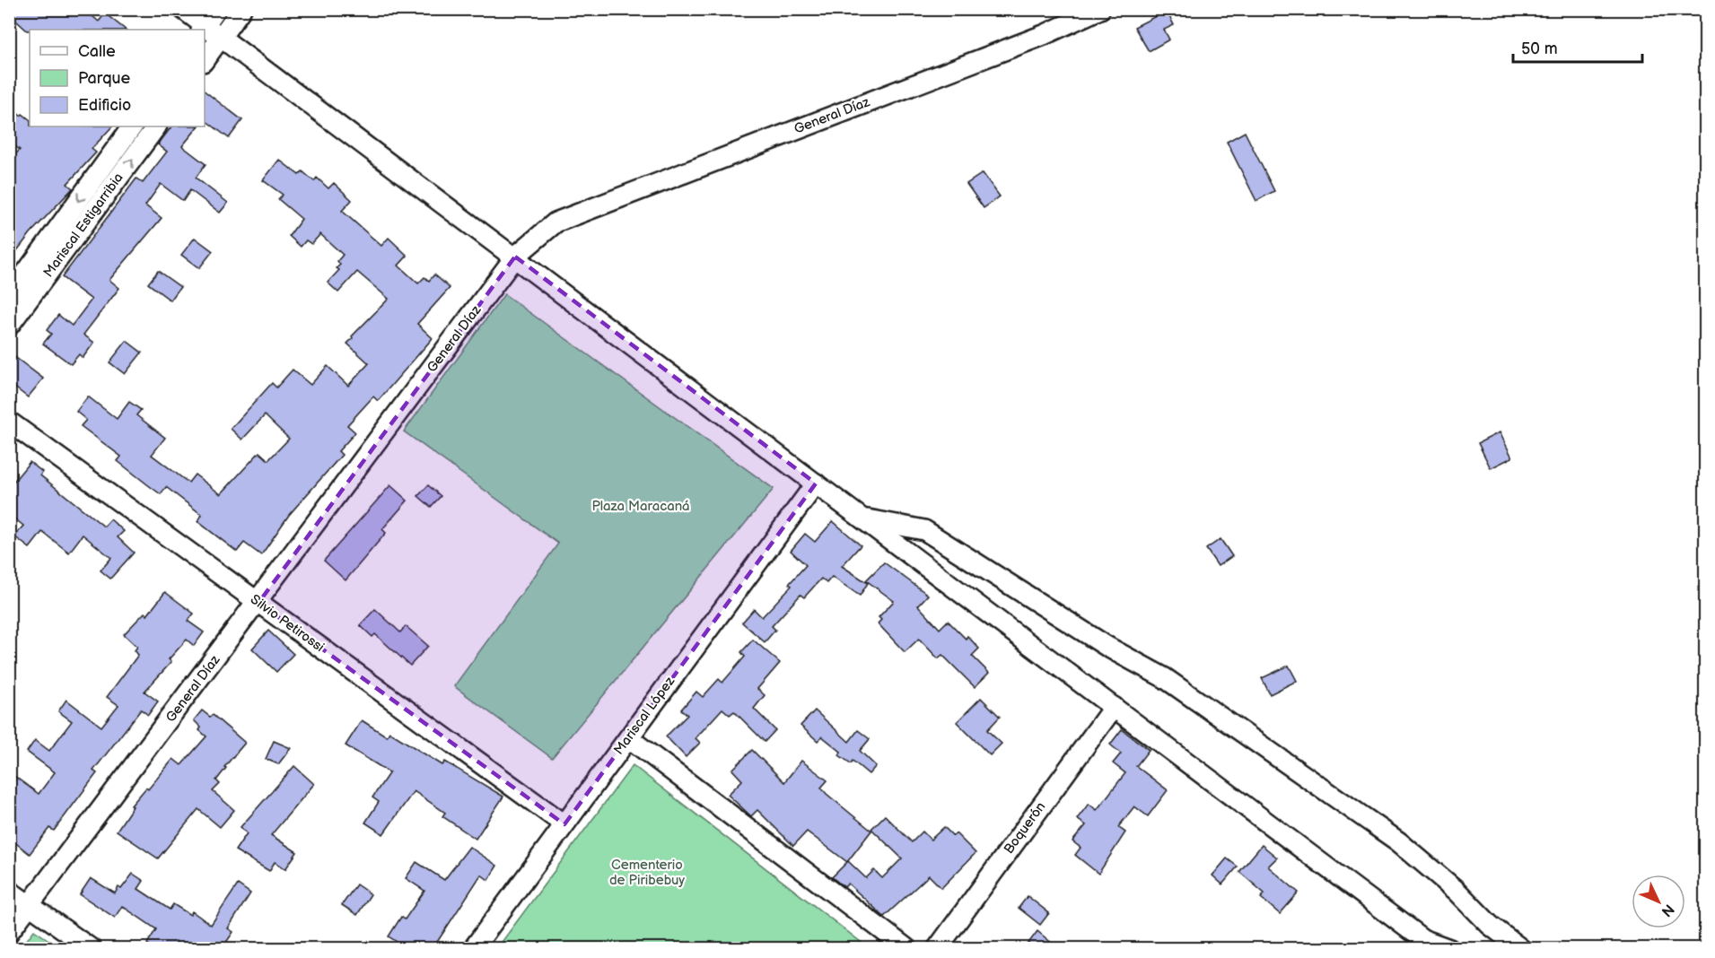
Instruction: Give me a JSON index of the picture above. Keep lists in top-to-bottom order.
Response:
{
  "streets": {
    "street": [
      "General Díaz",
      "Mariscal Estigarribia",
      "Silvio Petirossi",
      "Mariscal López",
      "Boquerón"
    ]
  },
  "crossings": [
    ["General Díaz", "Silvio Petirossi"],
    ["Silvio Petirossi", "Mariscal López"]
  ],
  "parks": ["Plaza Maracaná", "Cementerio de Piribebuy"],
  "legend": ["Calle", "Parque", "Edificio"],
  "scale_bar": "50 m",
  "north": "bottom right"
}
